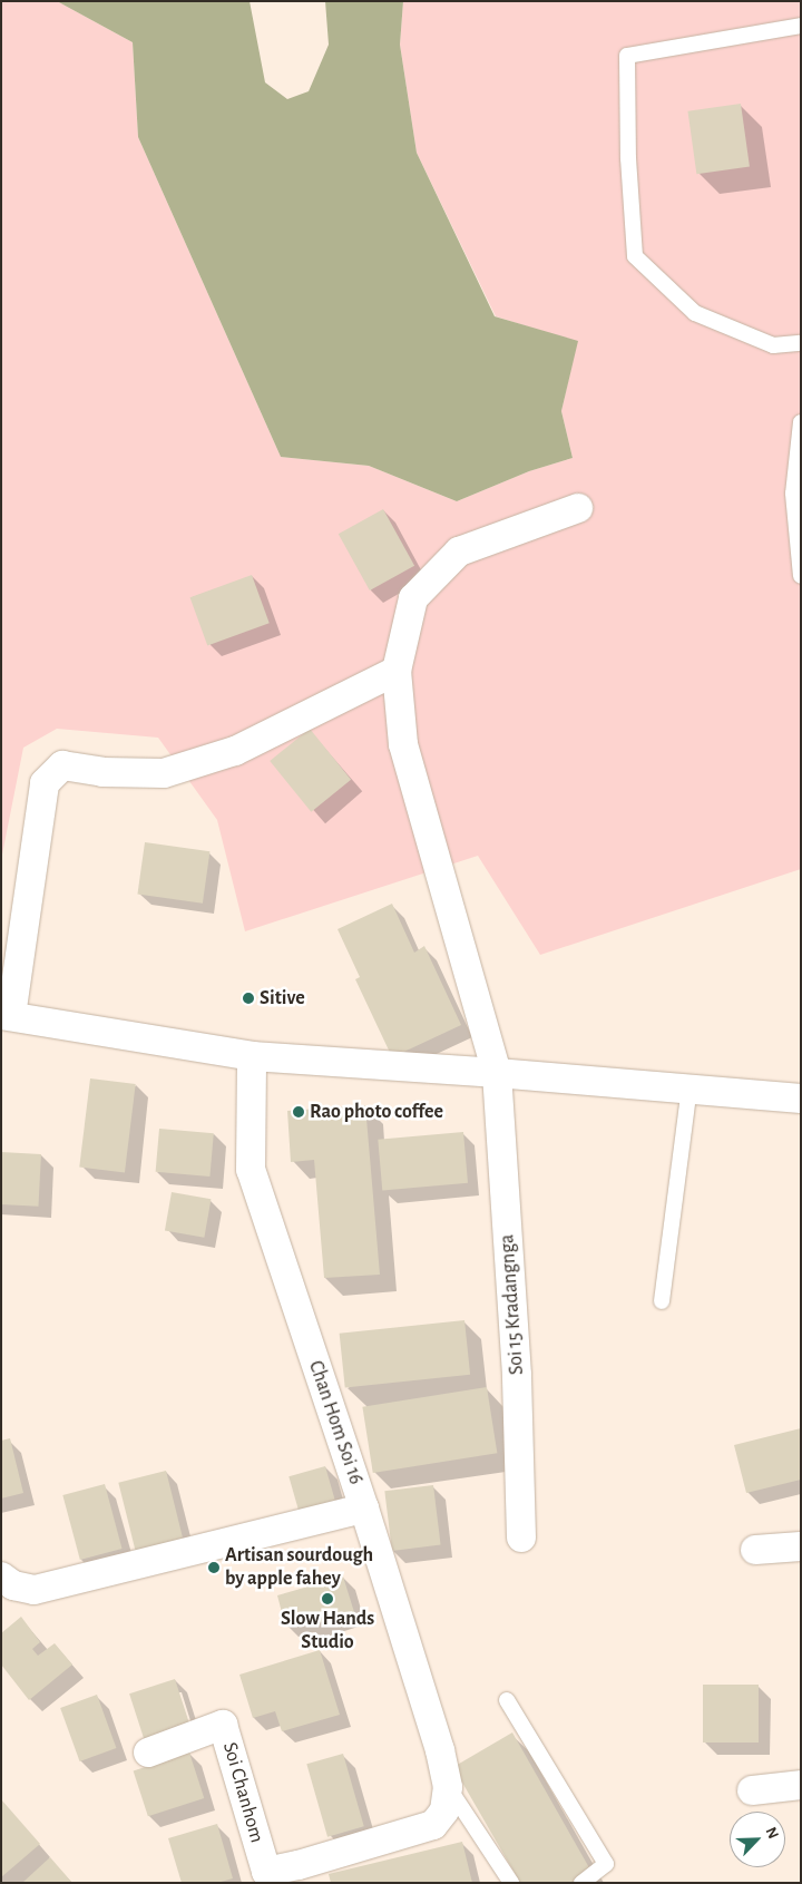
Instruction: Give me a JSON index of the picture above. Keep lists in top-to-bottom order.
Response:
{
  "streets": {
    "street": ["Soi 15 Kradangnga", "Chan Hom Soi 16", "Soi Chanhom"]
  },
  "crossings": [
    ["Chan Hom Soi 16", "Soi Chanhom"]
  ],
  "places": [
    "Sitive",
    "Rao photo coffee",
    "Artisan sourdough by apple fahey",
    "Slow Hands Studio"
  ],
  "north": "top right"
}
